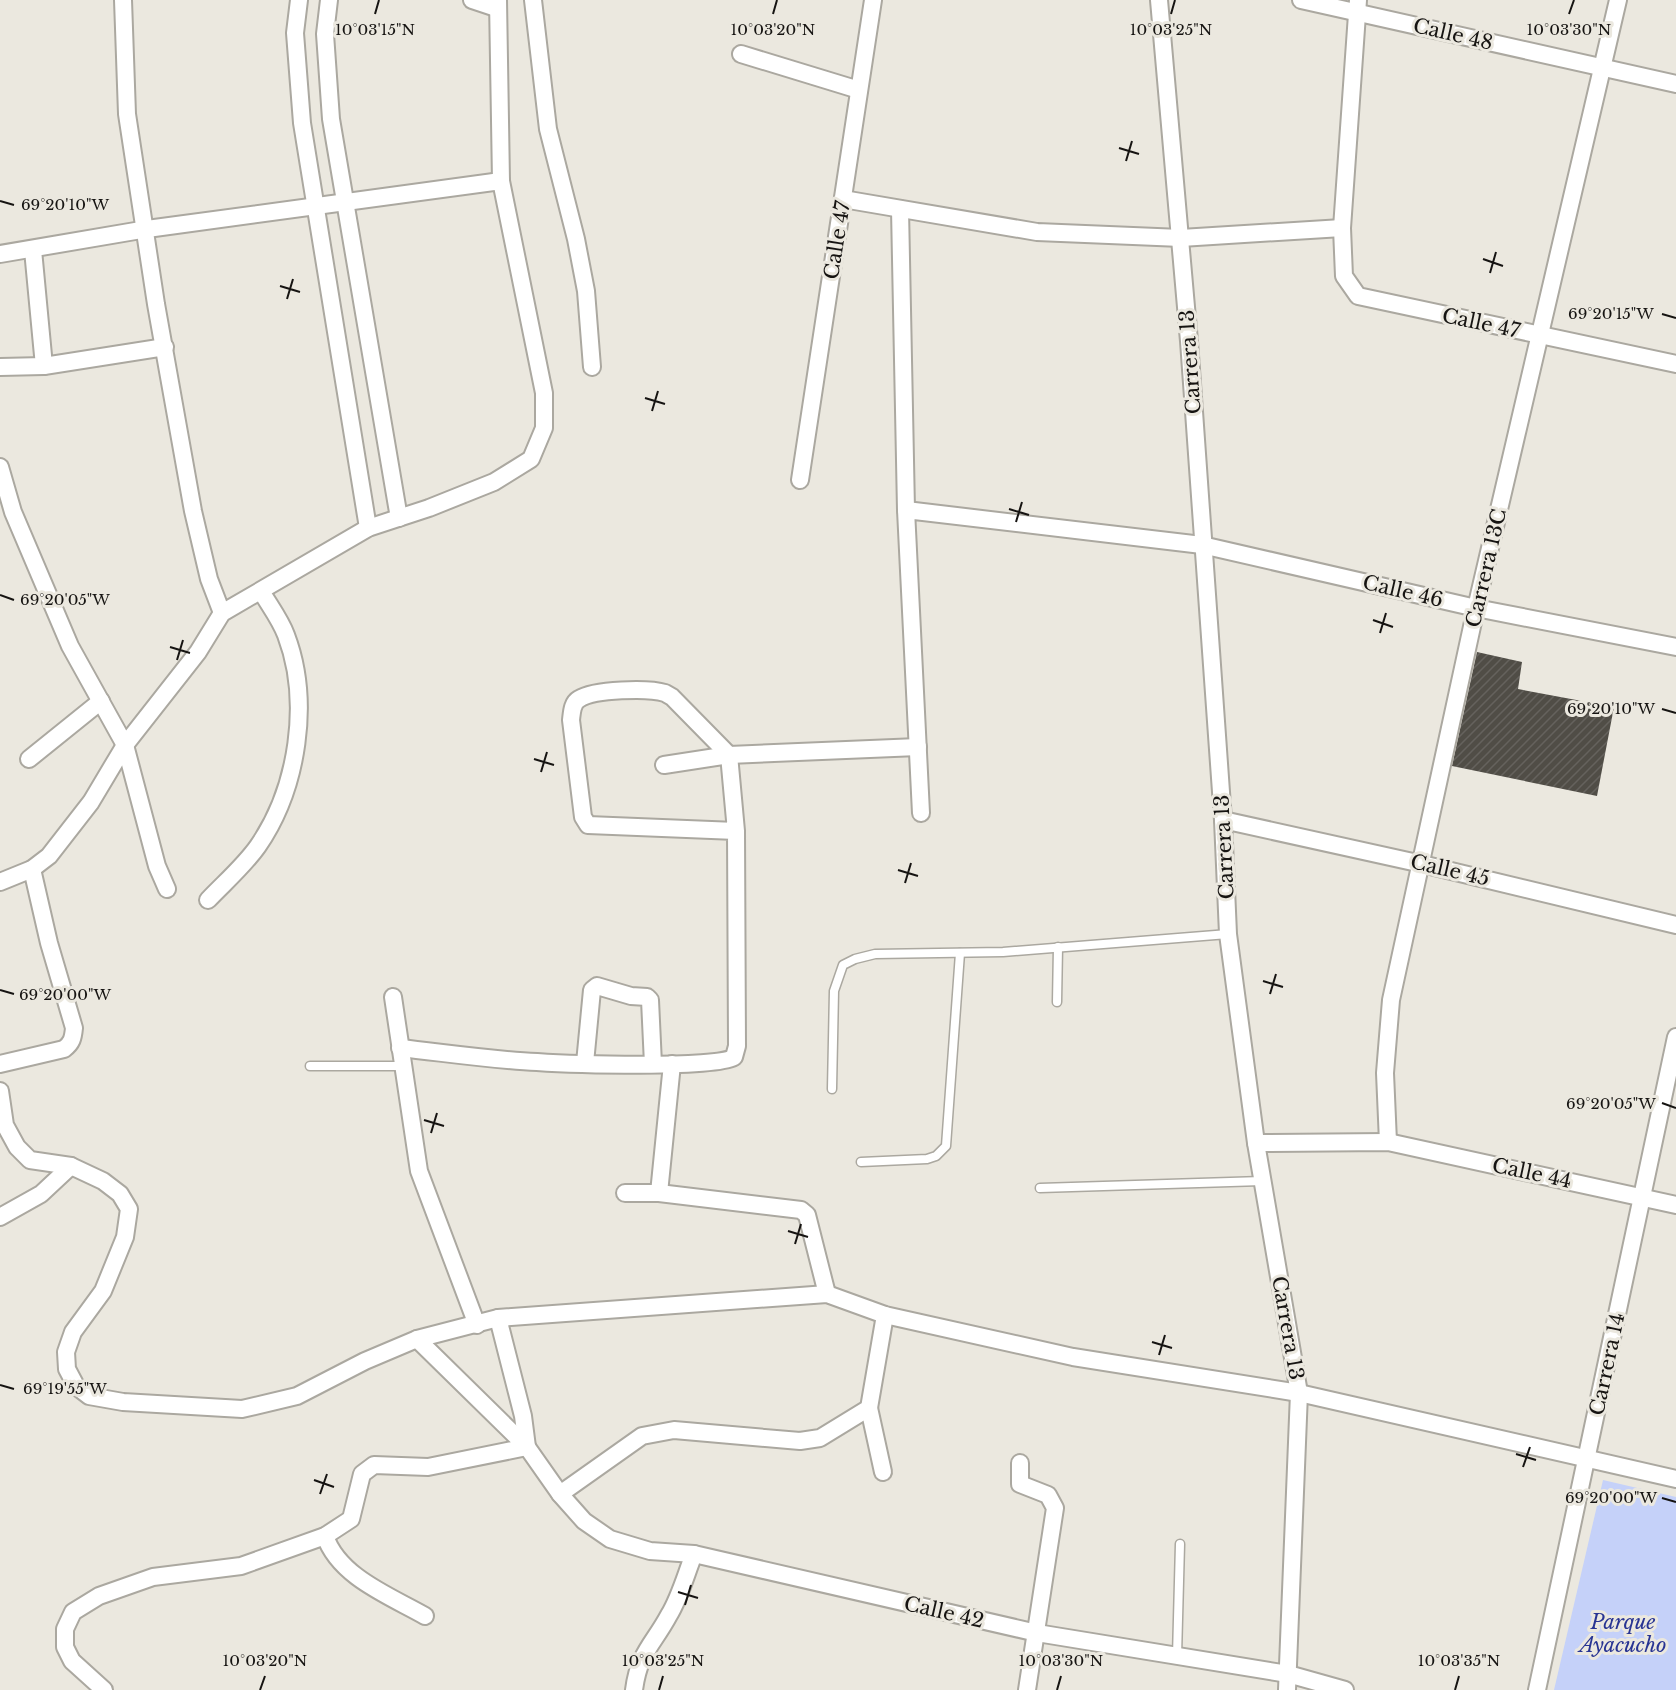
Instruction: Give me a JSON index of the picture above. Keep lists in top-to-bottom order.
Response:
{
  "streets": {
    "street": [
      "Calle 48",
      "Calle 47",
      "Carrera 13",
      "Carrera 13C",
      "Calle 46",
      "Calle 45",
      "Calle 44",
      "Carrera 14",
      "Calle 42"
    ]
  },
  "crossings": [
    ["Calle 48", "Calle 47"],
    ["Calle 48", "Carrera 13C"],
    ["Calle 47", "Carrera 13C"],
    ["Carrera 13", "Calle 46"],
    ["Carrera 13", "Calle 45"],
    ["Carrera 13", "Calle 44"],
    ["Carrera 13", "Calle 42"],
    ["Carrera 13C", "Calle 46"],
    ["Carrera 13C", "Calle 45"],
    ["Carrera 13C", "Calle 44"],
    ["Calle 44", "Carrera 14"]
  ],
  "parks": ["Parque Ayacucho"],
  "coordinates": [
    "10°03'15\"N",
    "10°03'20\"N",
    "10°03'25\"N",
    "10°03'30\"N",
    "69°20'10\"W",
    "69°20'15\"W",
    "69°20'05\"W",
    "69°20'00\"W",
    "69°19'55\"W",
    "10°03'35\"N"
  ]
}
